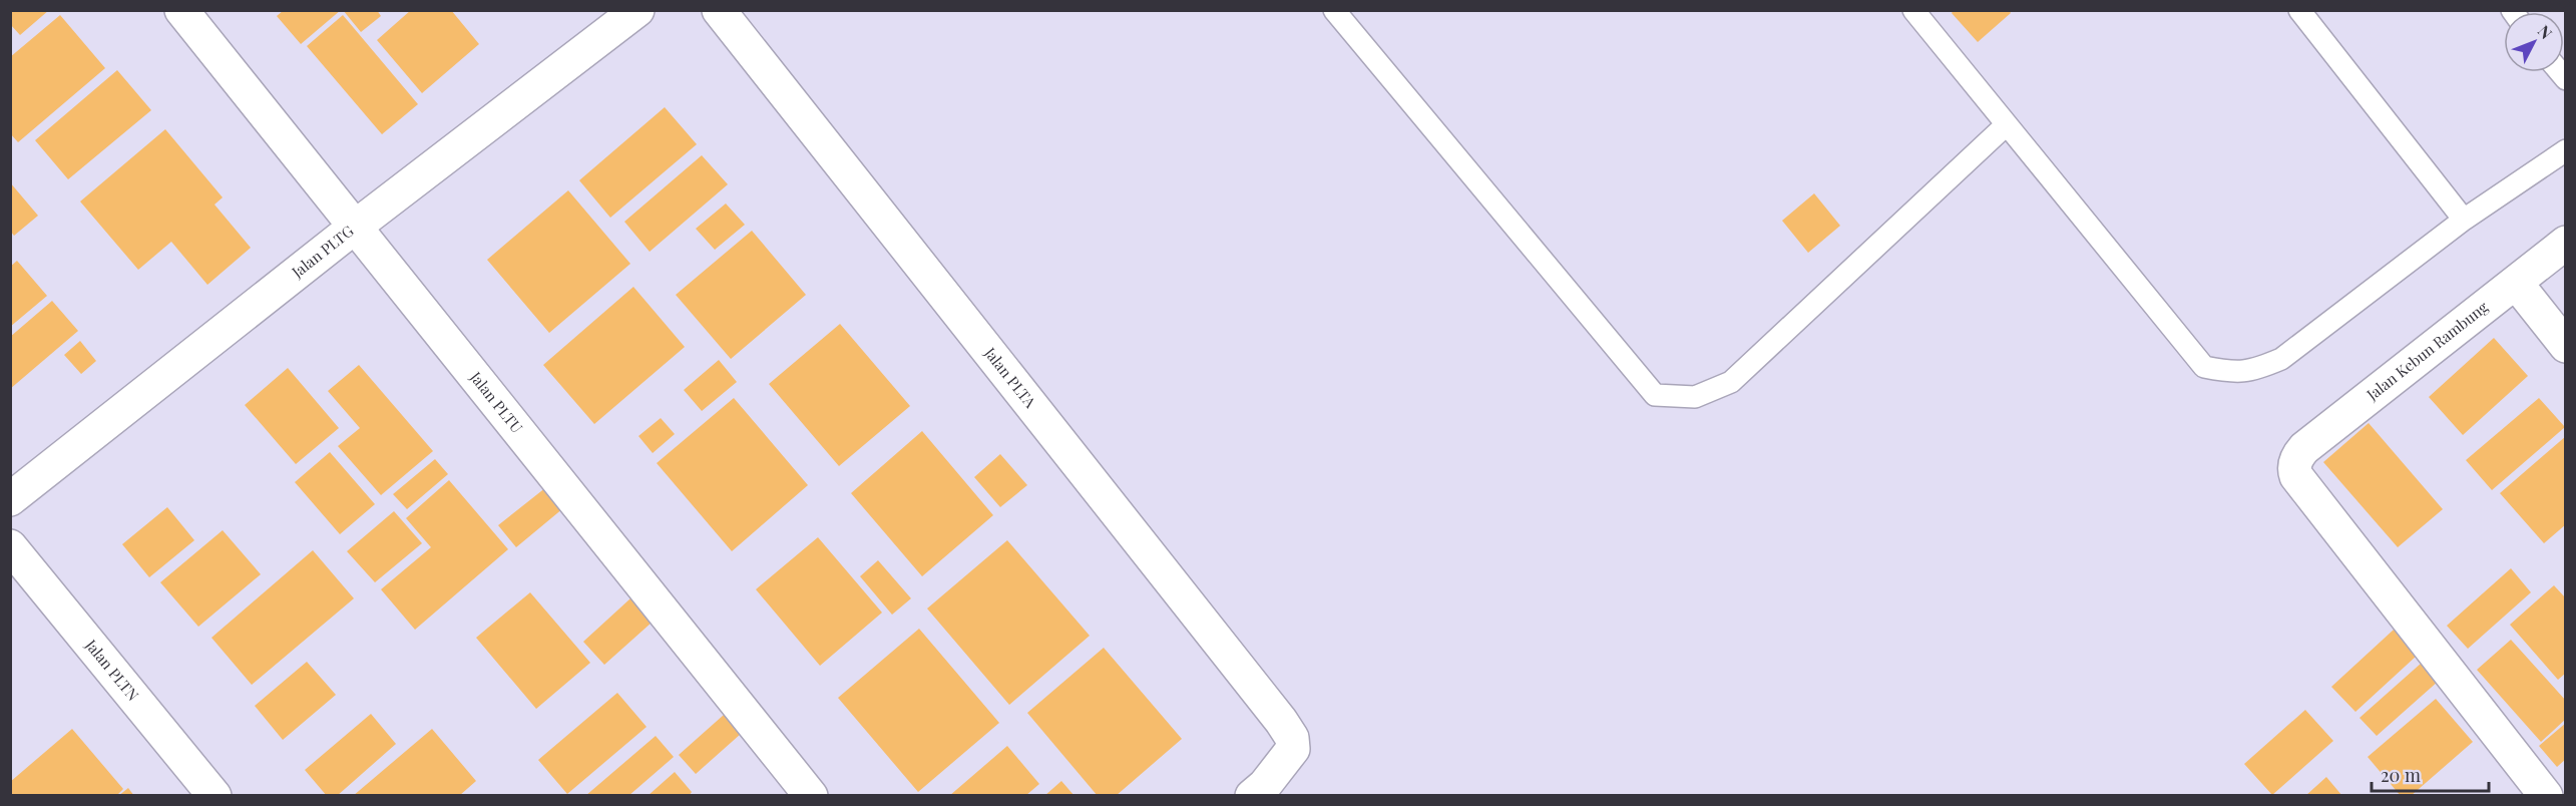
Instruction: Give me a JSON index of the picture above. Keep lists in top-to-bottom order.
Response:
{
  "streets": {
    "street": [
      "Jalan PLTG",
      "Jalan Kebun Rambung",
      "Jalan PLTA",
      "Jalan PLTU",
      "Jalan PLTN"
    ]
  },
  "crossings": [
    ["Jalan PLTG", "Jalan PLTU"]
  ],
  "scale_bar": "20 m",
  "north": "top right"
}
